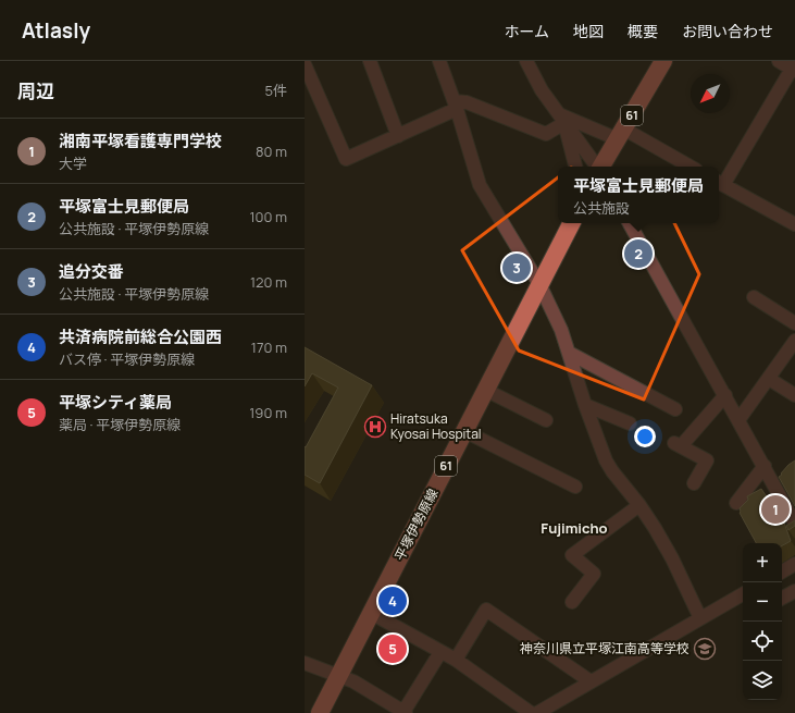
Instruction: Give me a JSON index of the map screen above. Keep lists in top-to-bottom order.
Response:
{
  "streets": {
    "main road": ["61", "平塚伊勢原線"]
  },
  "districts": ["Fujimicho"],
  "places": {
    "hospital": ["Hiratsuka Kyosai Hospital"],
    "school or university": ["神奈川県立平塚江南高等学校"]
  },
  "north": "bottom left",
  "page": {
    "header": "Atlasly",
    "nav": [
      "ホーム",
      "地図",
      "概要",
      "お問い合わせ"
    ],
    "heading": ["周辺", "5件"],
    "list": [
      {
        "mark": "1",
        "name": "湘南平塚看護専門学校",
        "note": "大学",
        "value": "80 m"
      },
      {
        "mark": "2",
        "name": "平塚富士見郵便局",
        "note": "公共施設 · 平塚伊勢原線",
        "value": "100 m"
      },
      {
        "mark": "3",
        "name": "追分交番",
        "note": "公共施設 · 平塚伊勢原線",
        "value": "120 m"
      },
      {
        "mark": "4",
        "name": "共済病院前総合公園西",
        "note": "バス停 · 平塚伊勢原線",
        "value": "170 m"
      },
      {
        "mark": "5",
        "name": "平塚シティ薬局",
        "note": "薬局 · 平塚伊勢原線",
        "value": "190 m"
      }
    ],
    "popup": ["平塚富士見郵便局", "公共施設"],
    "pins": [
      "2",
      "3",
      "1",
      "4",
      "5"
    ],
    "map_buttons": ["+", "−"]
  }
}
